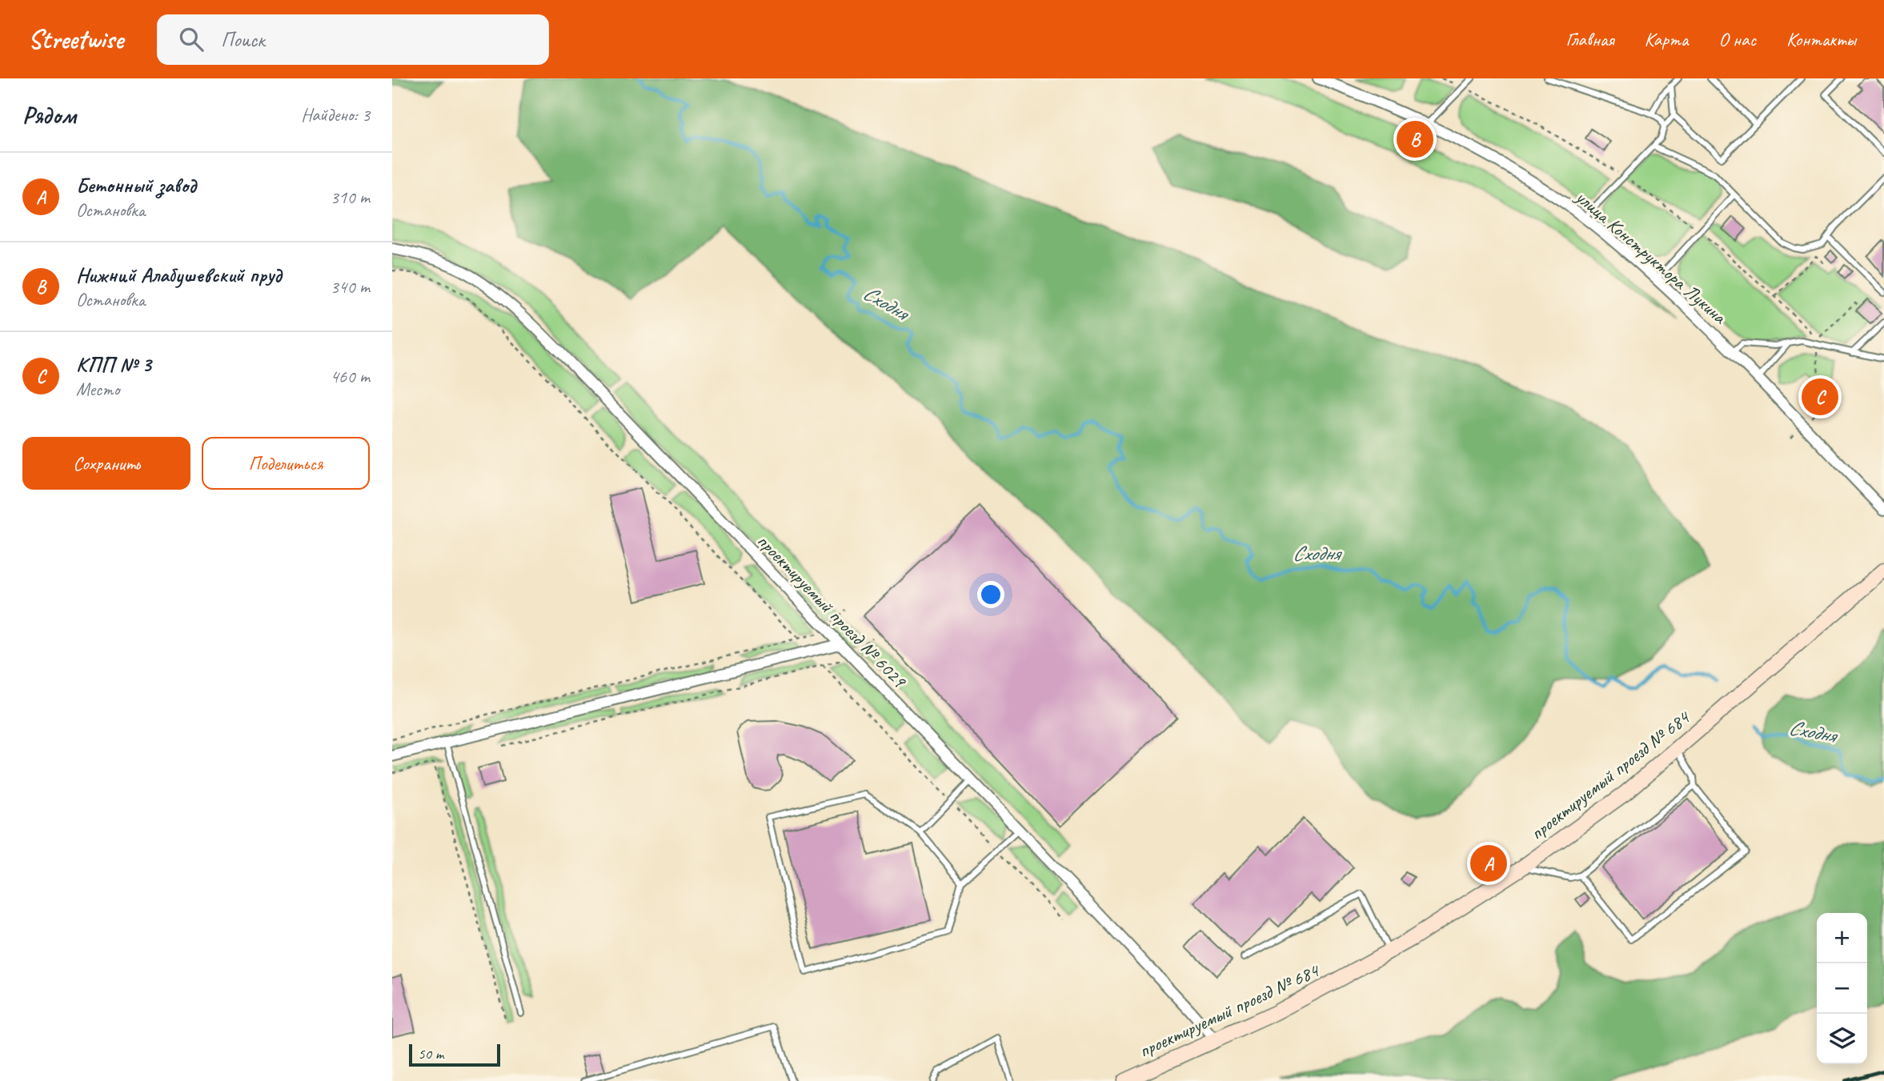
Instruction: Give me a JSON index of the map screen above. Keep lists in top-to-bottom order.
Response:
{
  "streets": {
    "street": ["улица Конструктора Лукина", "проектируемый проезд № 6029", "проектируемый проезд № 684"]
  },
  "crossings": [
    ["проектируемый проезд № 6029", "проектируемый проезд № 684"]
  ],
  "water": ["Сходня"],
  "scale_bar": "50 m",
  "page": {
    "header": "Streetwise",
    "search": "Поиск",
    "nav": [
      "Главная",
      "Карта",
      "О нас",
      "Контакты"
    ],
    "heading": ["Рядом", "Найдено: 3"],
    "pins": ["B", "C", "A"],
    "list": [
      {
        "mark": "A",
        "name": "Бетонный завод",
        "note": "Остановка",
        "value": "310 m"
      },
      {
        "mark": "B",
        "name": "Нижний Алабушевский пруд",
        "note": "Остановка",
        "value": "340 m"
      },
      {
        "mark": "C",
        "name": "КПП № 3",
        "note": "Место",
        "value": "460 m"
      }
    ],
    "buttons": ["Сохранить", "Поделиться"],
    "map_buttons": ["+", "−"],
    "scale": "50 m"
  }
}
